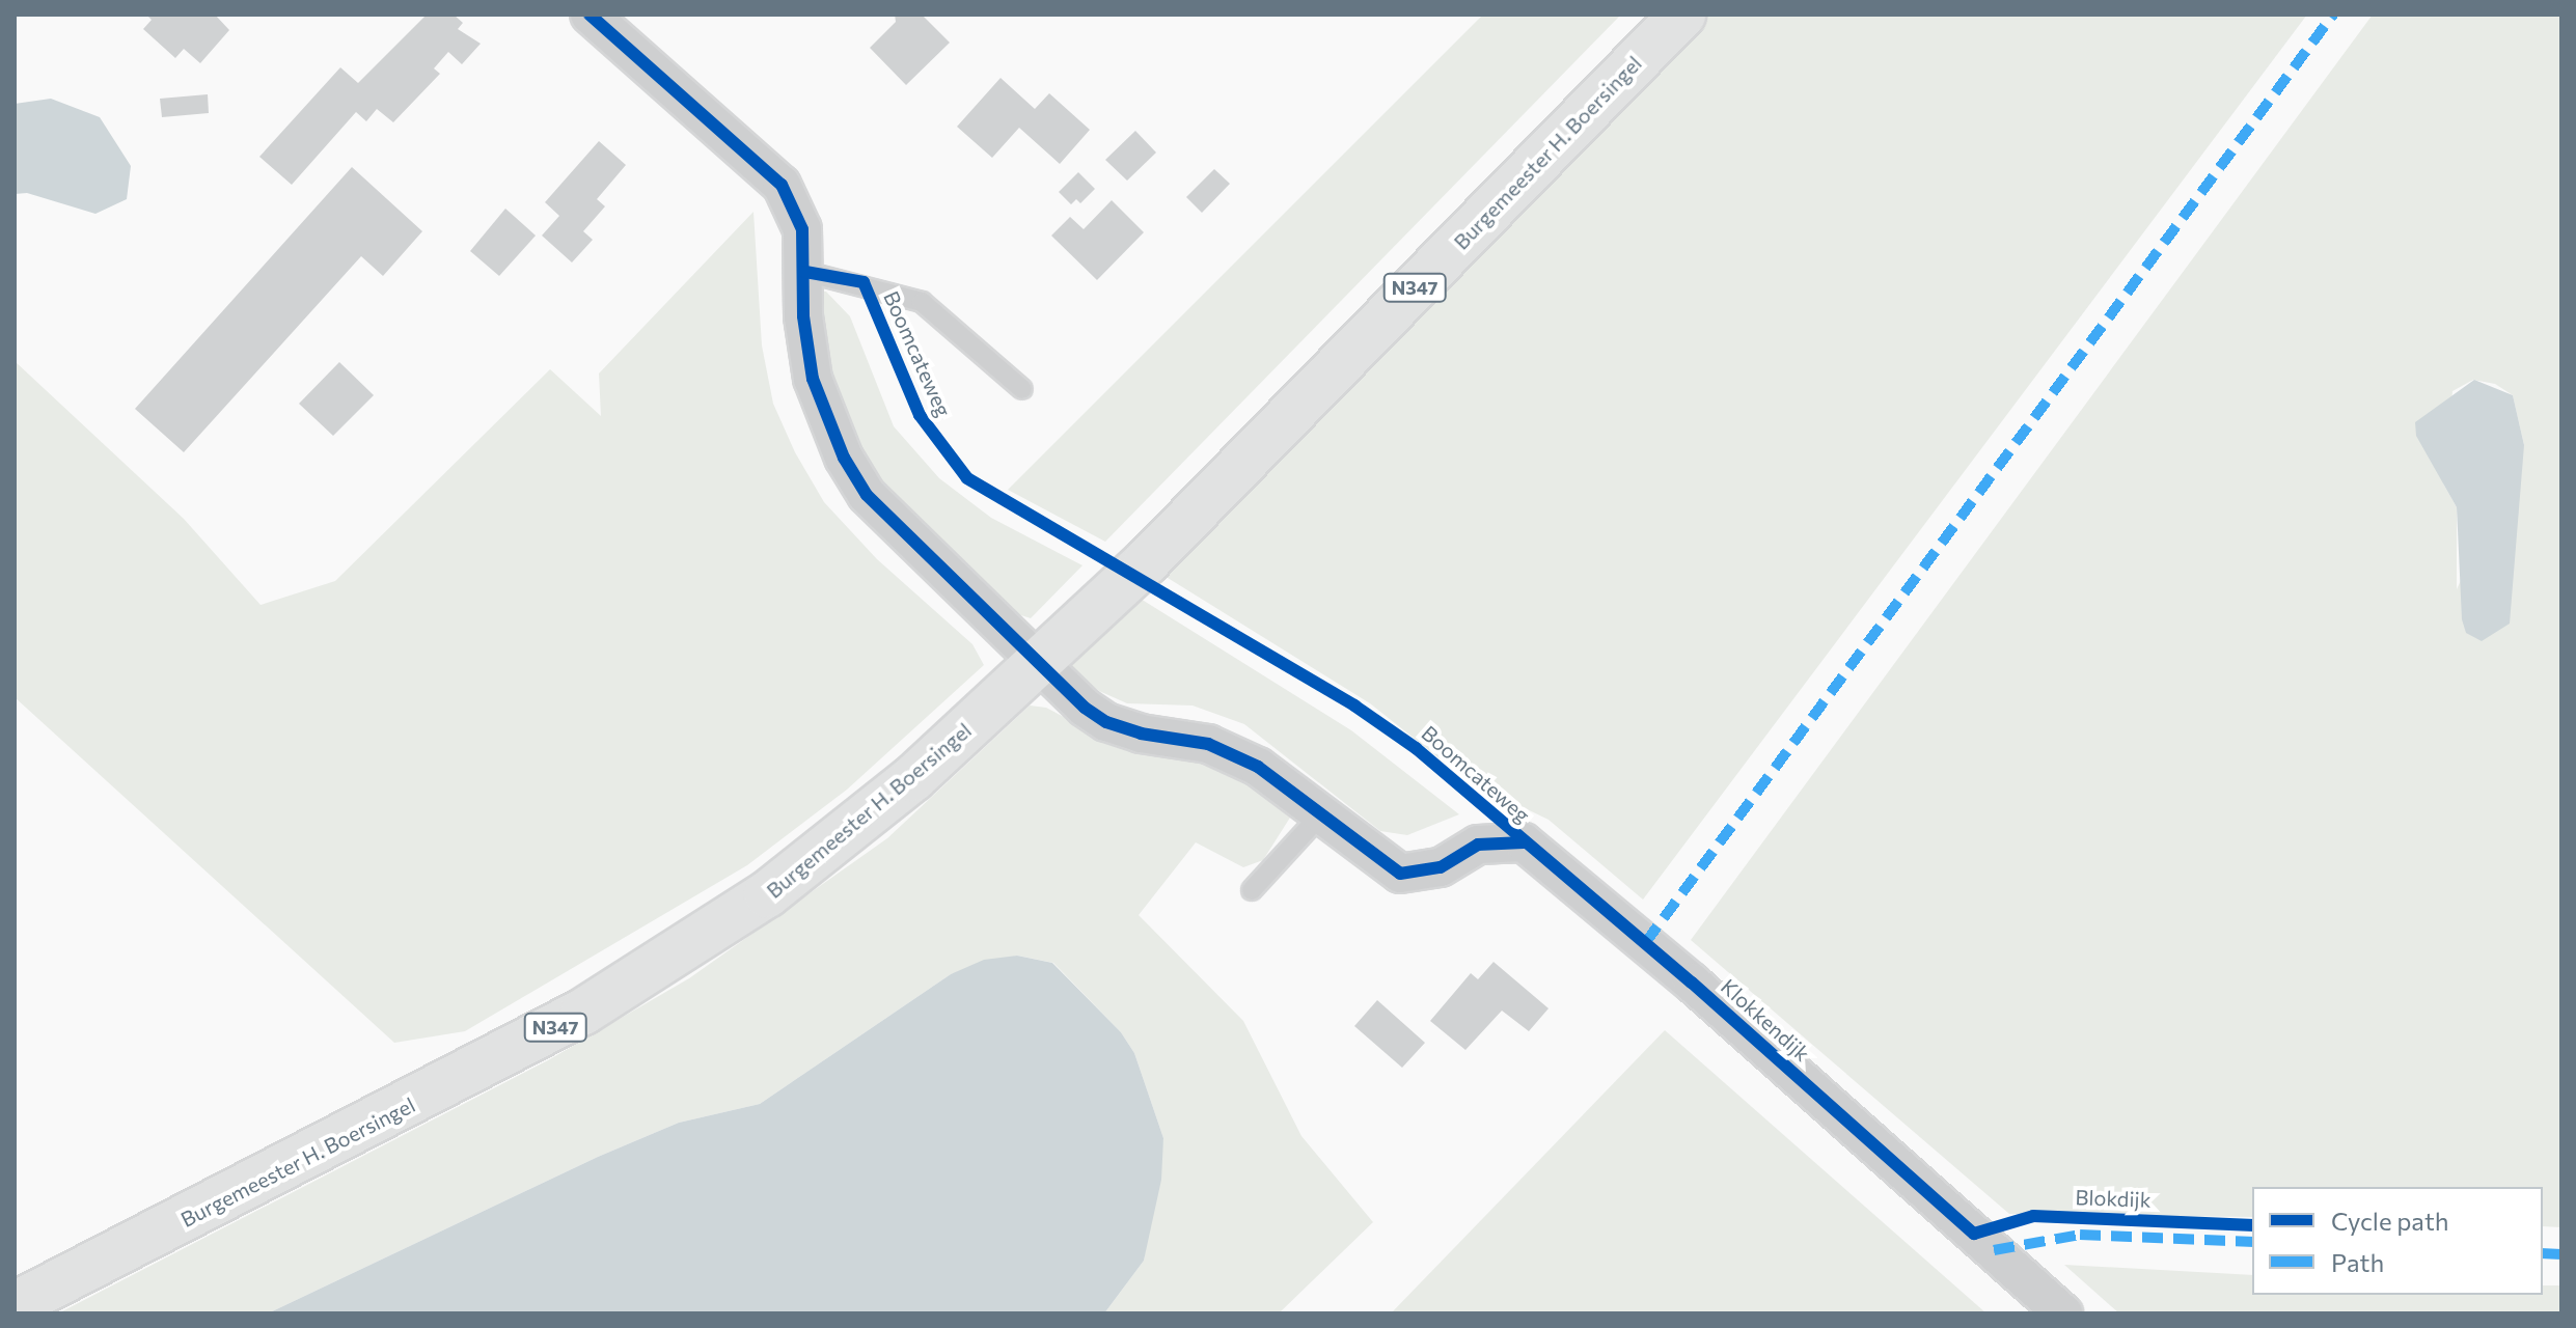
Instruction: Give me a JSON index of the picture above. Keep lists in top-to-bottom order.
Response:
{
  "streets": {
    "main road": ["Burgemeester H. Boersingel", "N347"],
    "street": ["Boomcateweg", "Klokkendijk"],
    "cycle path": ["Blokdijk"]
  },
  "crossings": [
    ["Burgemeester H. Boersingel", "Boomcateweg"],
    ["Boomcateweg", "Klokkendijk"]
  ],
  "legend": ["Cycle path", "Path"]
}
